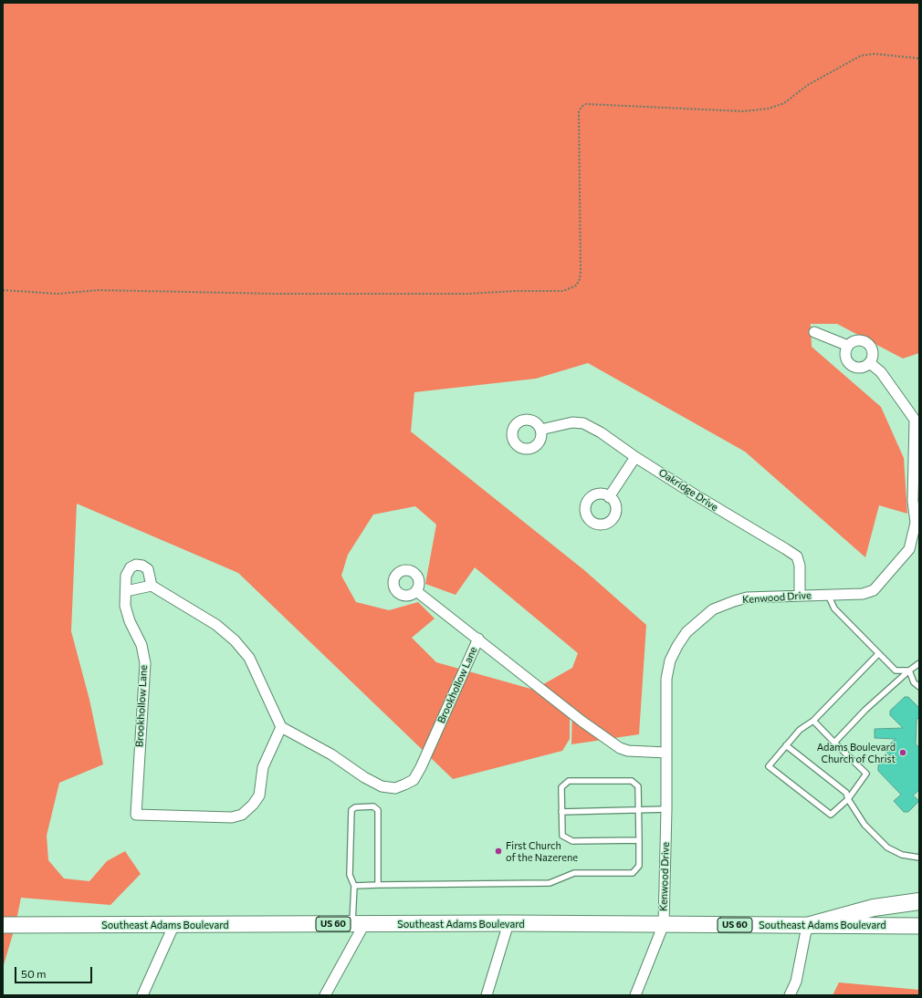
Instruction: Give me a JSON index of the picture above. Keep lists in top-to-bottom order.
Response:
{
  "streets": {
    "main road": ["US 60", "Southeast Adams Boulevard"],
    "street": ["Oakridge Drive", "Kenwood Drive", "Brookhollow Lane"]
  },
  "crossings": [
    ["Oakridge Drive", "Kenwood Drive"],
    ["Kenwood Drive", "Brookhollow Lane"],
    ["Kenwood Drive", "Southeast Adams Boulevard"]
  ],
  "places": ["Adams Boulevard Church of Christ", "First Church of the Nazerene"],
  "scale_bar": "50 m"
}
